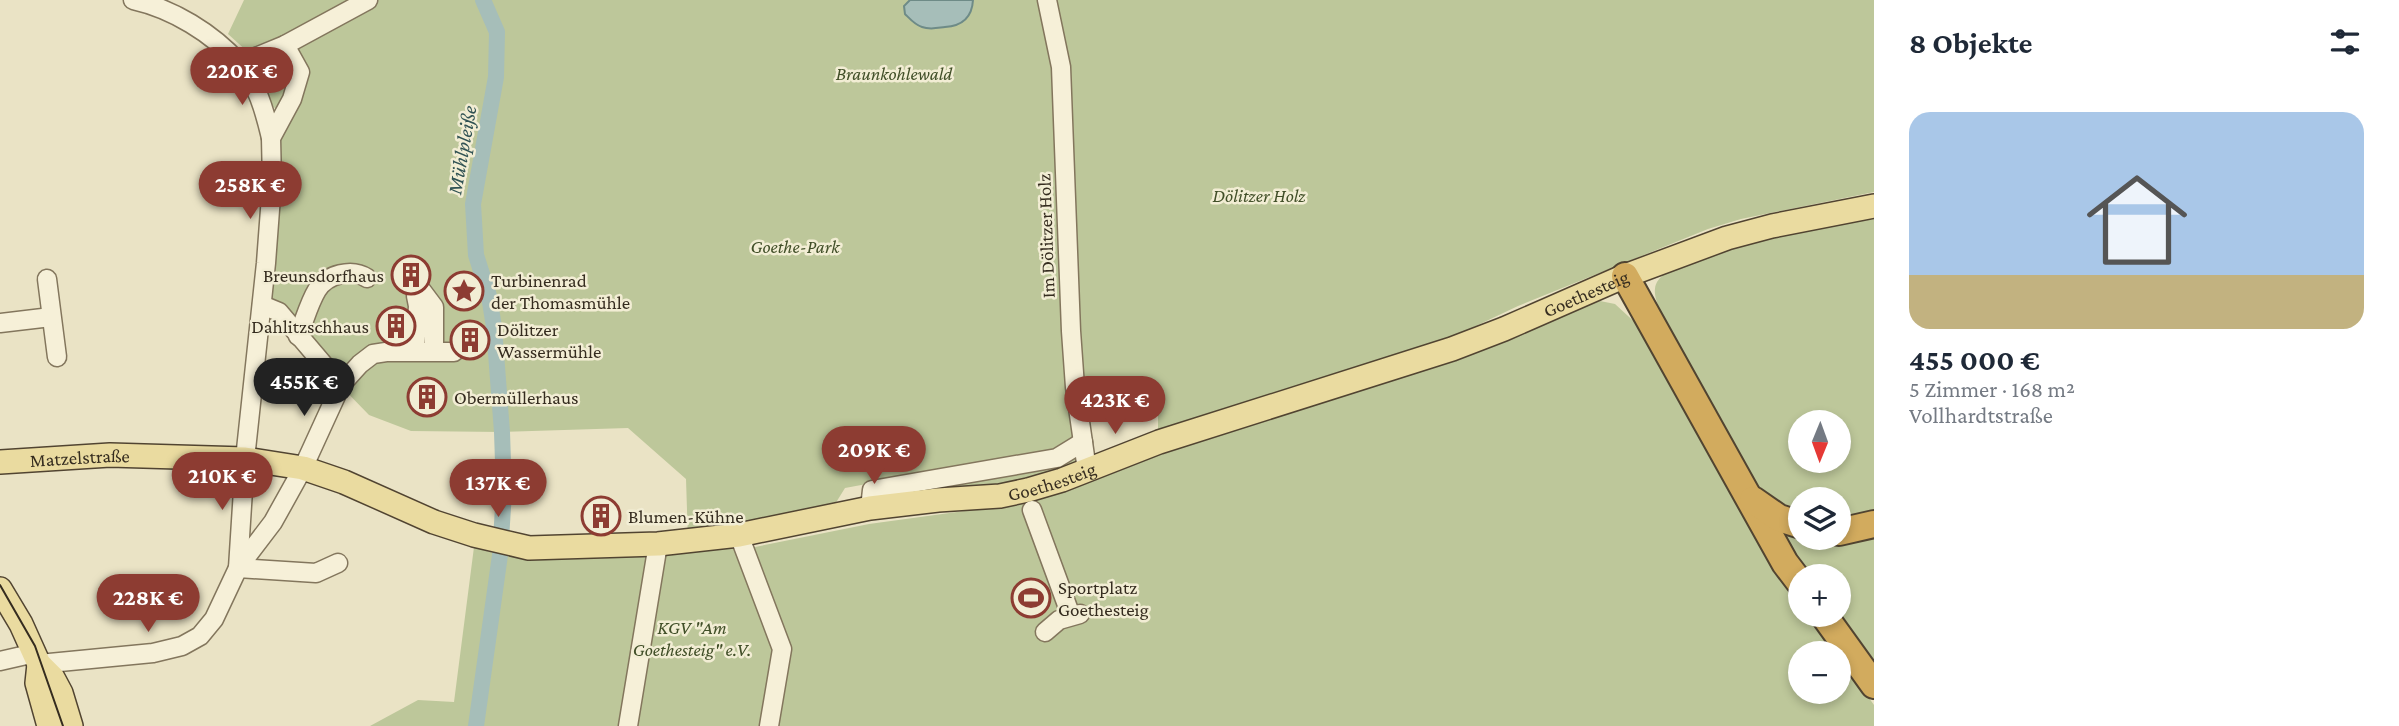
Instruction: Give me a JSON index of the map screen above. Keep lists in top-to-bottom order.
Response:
{
  "streets": {
    "main road": ["Goethesteig", "Matzelstraße"],
    "street": ["Im Dölitzer Holz"]
  },
  "crossings": [
    ["Im Dölitzer Holz", "Goethesteig"],
    ["Goethesteig", "Matzelstraße"]
  ],
  "water": ["Mühlpleiße"],
  "parks": [
    "Braunkohlewald",
    "Dölitzer Holz",
    "Goethe-Park",
    "KGV \"Am Goethesteig\" e.V."
  ],
  "places": {
    "building": [
      "Breunsdorfhaus",
      "Dahlitzschhaus",
      "Dölitzer Wassermühle",
      "Obermüllerhaus",
      "Blumen-Kühne"
    ],
    "place": ["Turbinenrad der Thomasmühle"],
    "sports": ["Sportplatz Goethesteig"]
  },
  "north": "bottom",
  "page": {
    "heading": "8 Objekte",
    "price": [
      "220K €",
      "258K €",
      "455K €",
      "423K €",
      "209K €",
      "210K €",
      "137K €",
      "228K €"
    ],
    "list": [
      {
        "name": "455 000 €",
        "note": "5 Zimmer · 168 m² · Vollhardtstraße"
      }
    ],
    "map_buttons": ["+", "−"]
  }
}
